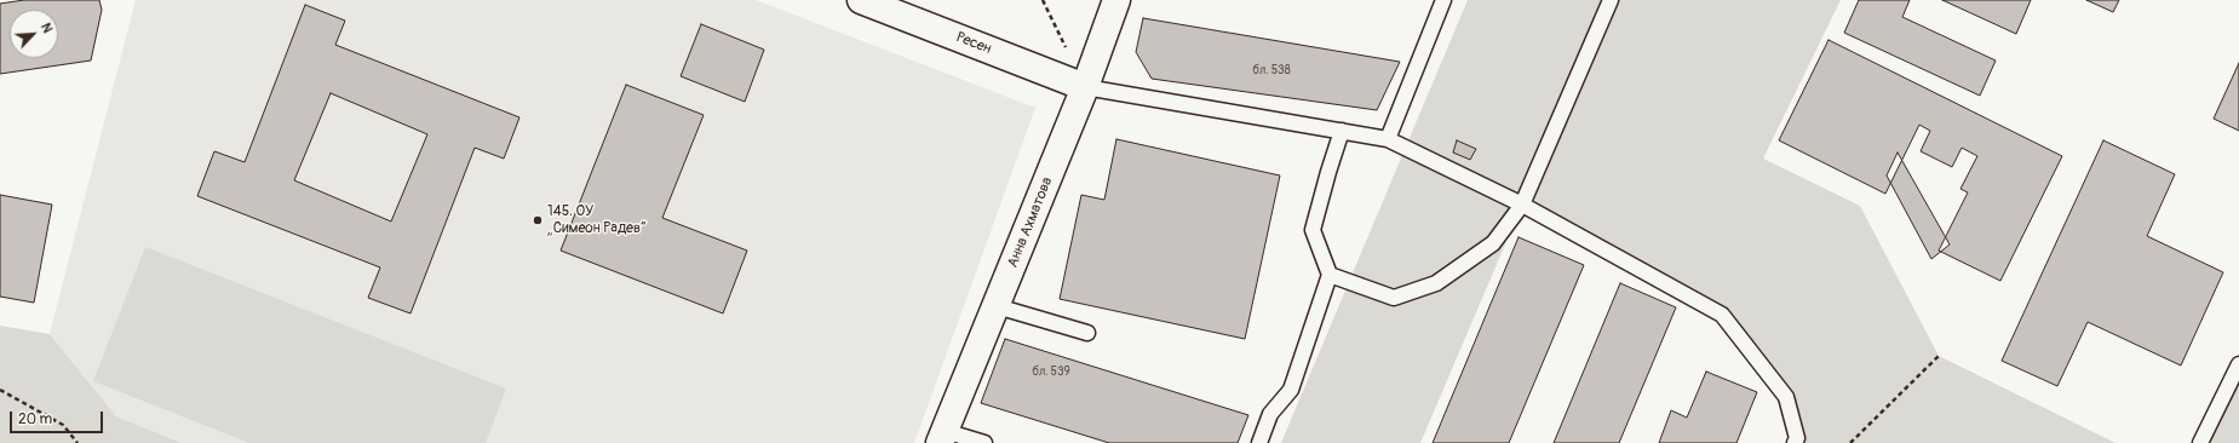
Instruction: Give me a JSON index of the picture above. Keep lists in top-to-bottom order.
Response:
{
  "streets": {
    "street": ["Ресен", "Анна Ахматова"]
  },
  "crossings": [
    ["Ресен", "Анна Ахматова"]
  ],
  "places": ["145. ОУ „Симеон Радев“"],
  "house_numbers": ["бл. 538", "бл. 539"],
  "scale_bar": "20 m",
  "north": "top right"
}
